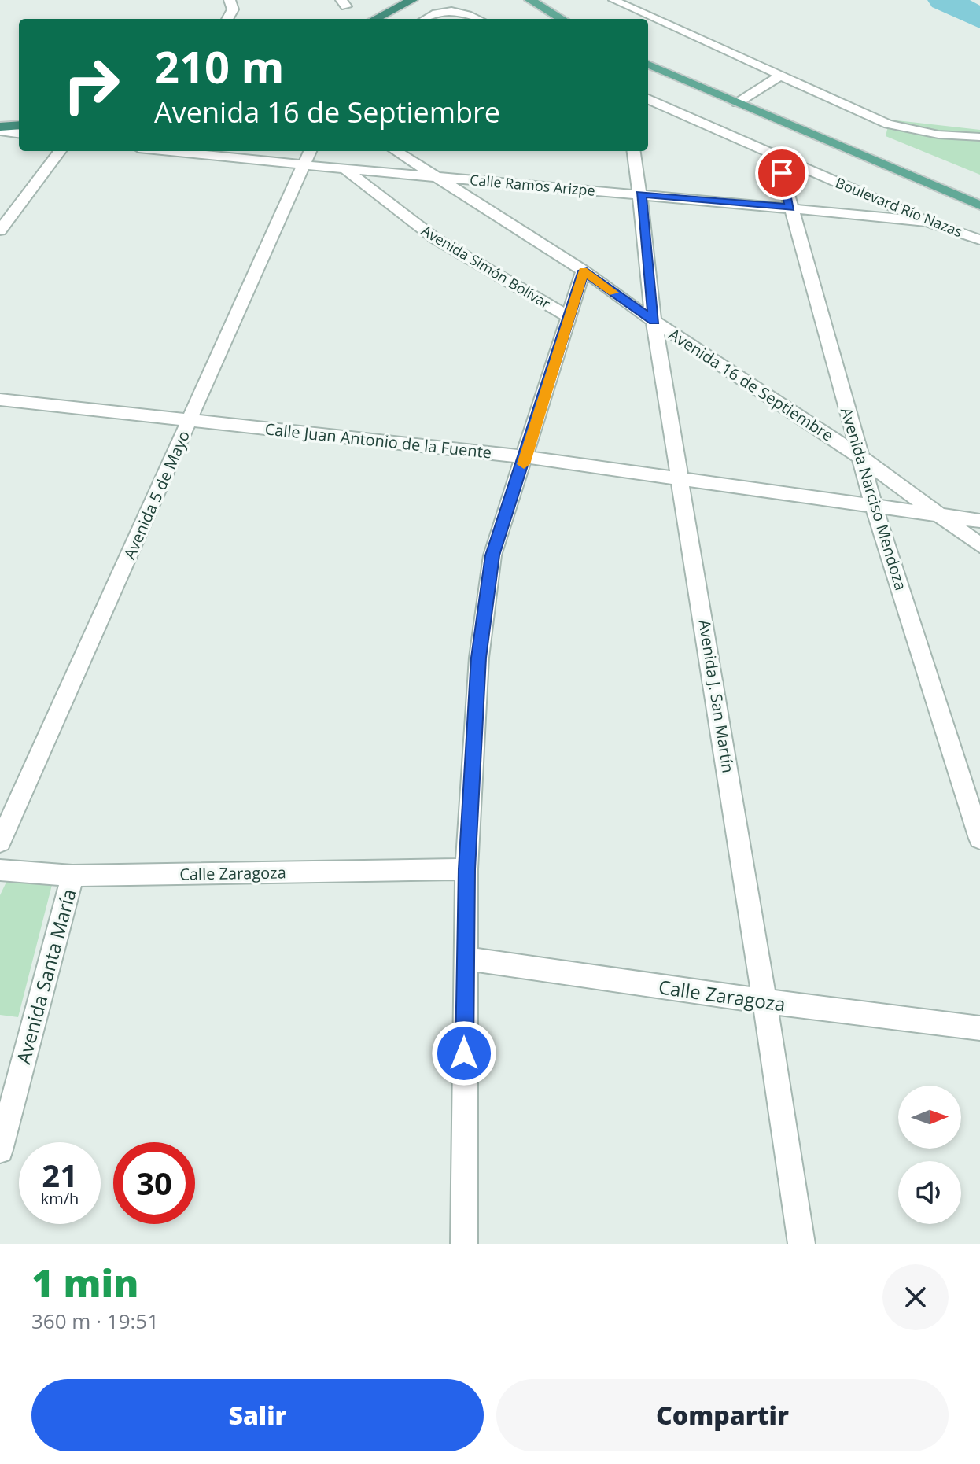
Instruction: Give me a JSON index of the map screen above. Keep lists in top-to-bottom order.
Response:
{
  "streets": {
    "main road": ["Boulevard Río Nazas"],
    "street": [
      "Calle Ramos Arizpe",
      "Avenida Simón Bolívar",
      "Avenida 16 de Septiembre",
      "Calle Juan Antonio de la Fuente",
      "Avenida 5 de Mayo",
      "Avenida Narciso Mendoza",
      "Avenida J. San Martín",
      "Calle Zaragoza",
      "Avenida Santa María"
    ]
  },
  "crossings": [
    ["Calle Ramos Arizpe", "Boulevard Río Nazas"],
    ["Calle Ramos Arizpe", "Avenida Simón Bolívar"],
    ["Calle Ramos Arizpe", "Avenida 16 de Septiembre"],
    ["Calle Ramos Arizpe", "Avenida 5 de Mayo"],
    ["Calle Ramos Arizpe", "Avenida Narciso Mendoza"],
    ["Calle Ramos Arizpe", "Avenida J. San Martín"],
    ["Boulevard Río Nazas", "Avenida Narciso Mendoza"],
    ["Avenida Simón Bolívar", "Avenida 16 de Septiembre"],
    ["Avenida Simón Bolívar", "Calle Juan Antonio de la Fuente"],
    ["Avenida Simón Bolívar", "Calle Zaragoza"],
    ["Avenida 16 de Septiembre", "Calle Juan Antonio de la Fuente"],
    ["Avenida 16 de Septiembre", "Avenida Narciso Mendoza"],
    ["Avenida 16 de Septiembre", "Avenida J. San Martín"],
    ["Calle Juan Antonio de la Fuente", "Avenida 5 de Mayo"],
    ["Calle Juan Antonio de la Fuente", "Avenida Narciso Mendoza"],
    ["Calle Juan Antonio de la Fuente", "Avenida J. San Martín"],
    ["Avenida J. San Martín", "Calle Zaragoza"],
    ["Calle Zaragoza", "Avenida Santa María"]
  ],
  "north": "right",
  "page": {
    "turn": ["210 m", "Avenida 16 de Septiembre"],
    "speed": "21 km/h",
    "limit": "30",
    "heading": ["1 min", "360 m · 19:51"],
    "buttons": ["Salir", "Compartir"]
  }
}
